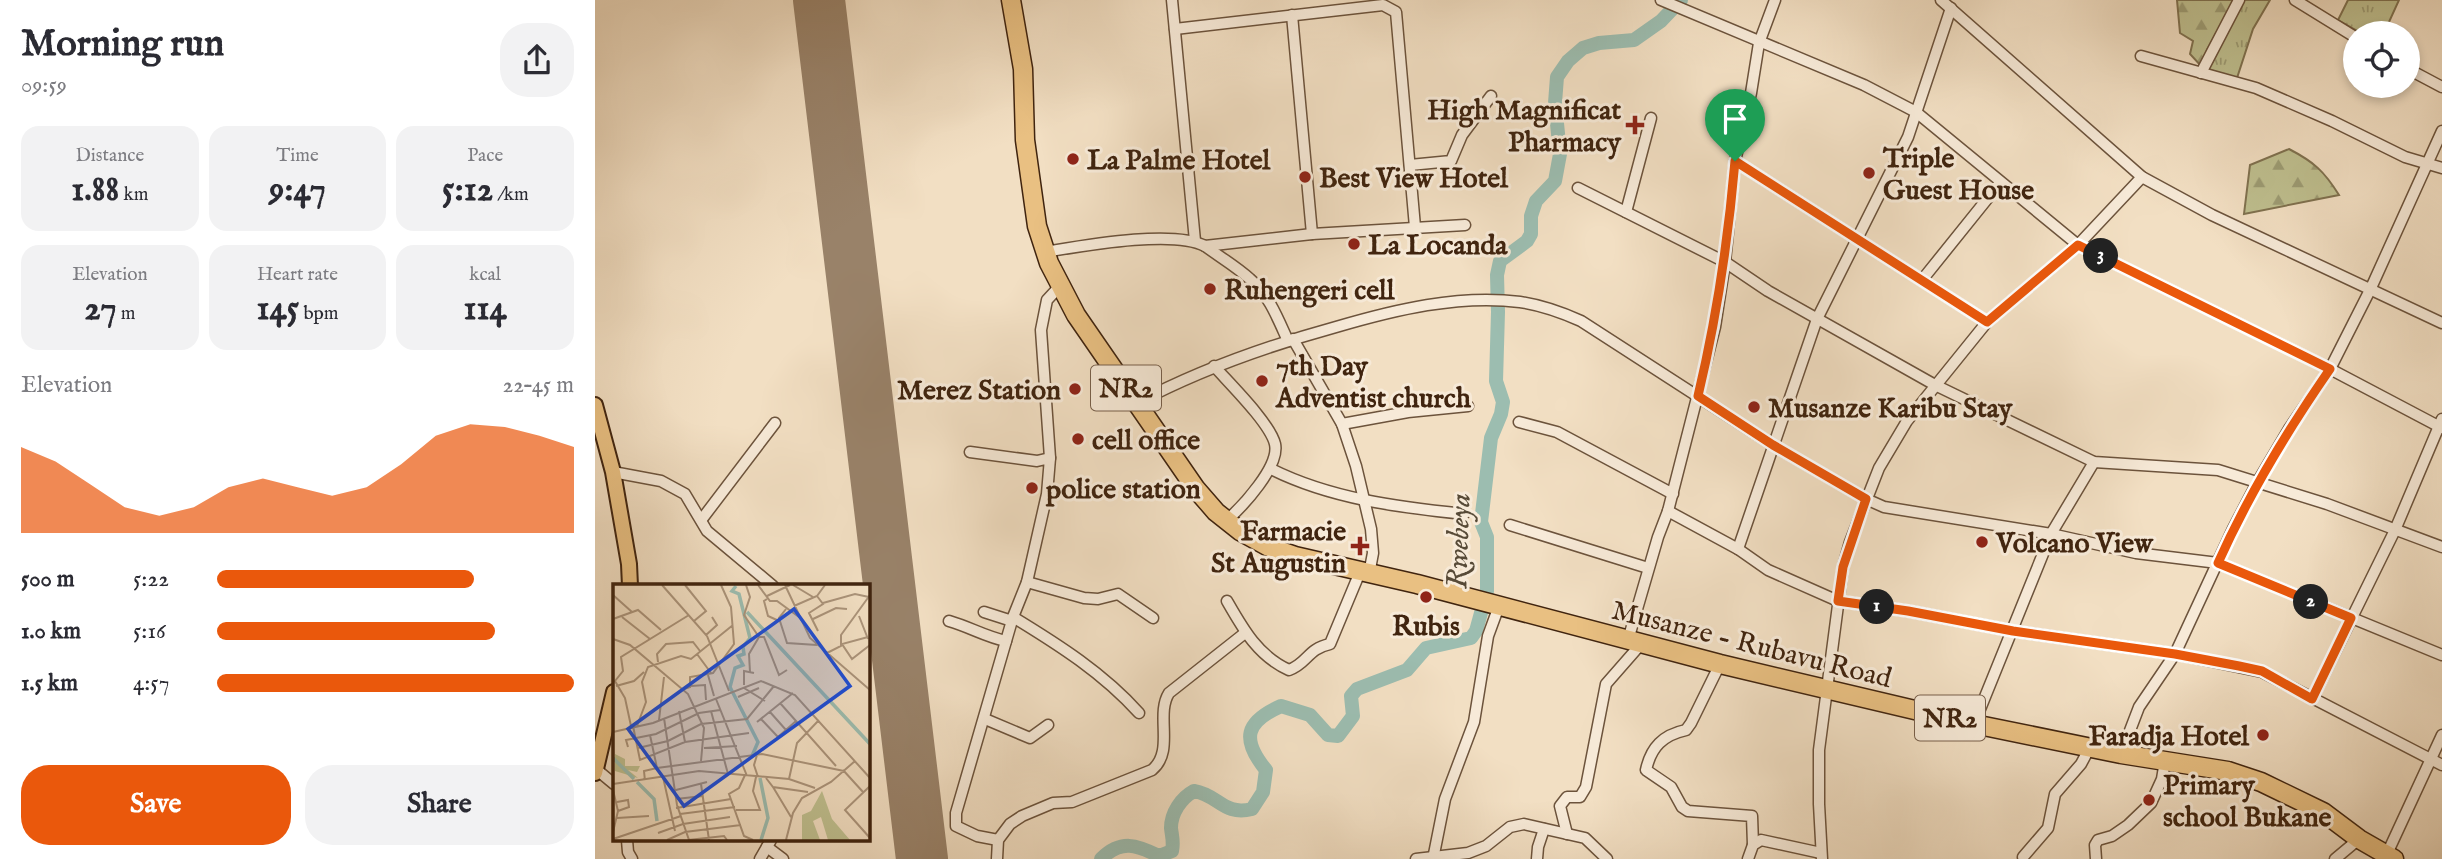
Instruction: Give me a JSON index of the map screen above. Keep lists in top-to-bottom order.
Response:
{
  "streets": {
    "highway": ["NR2", "Musanze - Rubavu Road"]
  },
  "crossings": [
    ["NR2", "Musanze - Rubavu Road"]
  ],
  "water": ["Rwebeya"],
  "places": {
    "health": ["High Magnificat Pharmacy", "Farmacie St Augustin"],
    "other": [
      "La Palme Hotel",
      "Triple Guest House",
      "Best View Hotel",
      "La Locanda",
      "Ruhengeri cell",
      "7th Day Adventist church",
      "Merez Station",
      "Musanze Karibu Stay",
      "cell office",
      "police station",
      "Volcano View",
      "Rubis",
      "Faradja Hotel",
      "Primary school Bukane"
    ]
  },
  "page": {
    "heading": ["Morning run", "09:59"],
    "stats": [
      ["Distance", "1.88 km"],
      ["Time", "9:47"],
      ["Pace", "5:12 /km"],
      ["Elevation", "27 m"],
      ["Heart rate", "145 bpm"],
      ["kcal", "114"]
    ],
    "pins": ["3", "2", "1"],
    "chart": ["Elevation", "22–45 m"],
    "list": [
      {
        "name": "500 m",
        "note": "5:22"
      },
      {
        "name": "1.0 km",
        "note": "5:16"
      },
      {
        "name": "1.5 km",
        "note": "4:57"
      }
    ],
    "buttons": ["Save", "Share"]
  }
}
